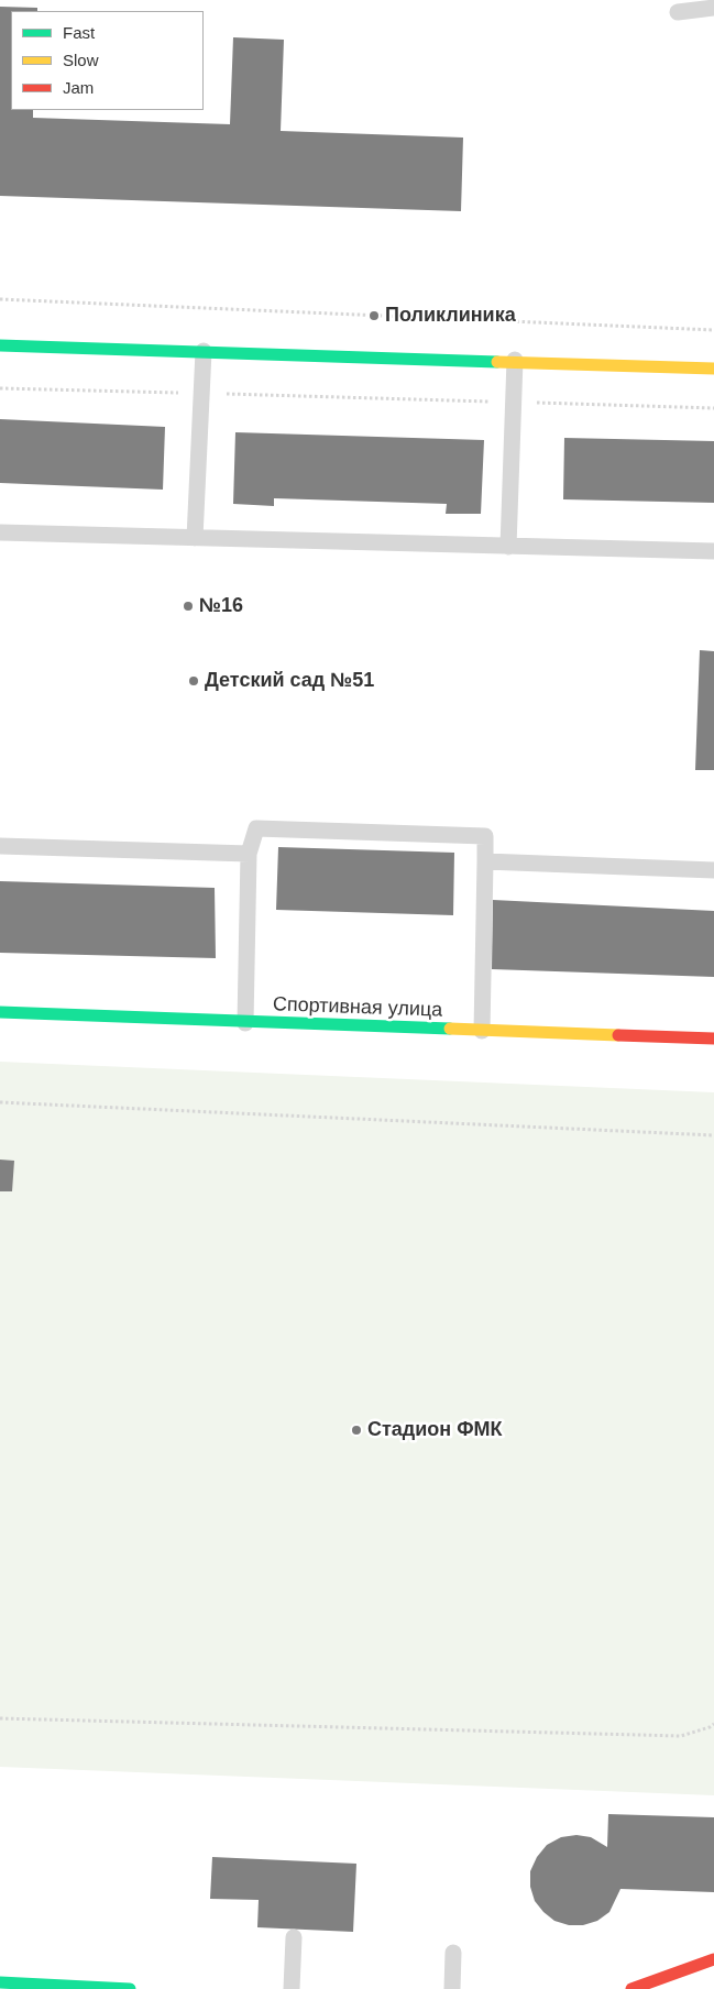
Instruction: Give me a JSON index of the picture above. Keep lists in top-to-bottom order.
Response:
{
  "streets": {
    "street": ["Спортивная улица"]
  },
  "places": [
    "Поликлиника",
    "№16",
    "Детский сад №51",
    "Стадион ФМК"
  ],
  "legend": ["Fast", "Slow", "Jam"]
}
